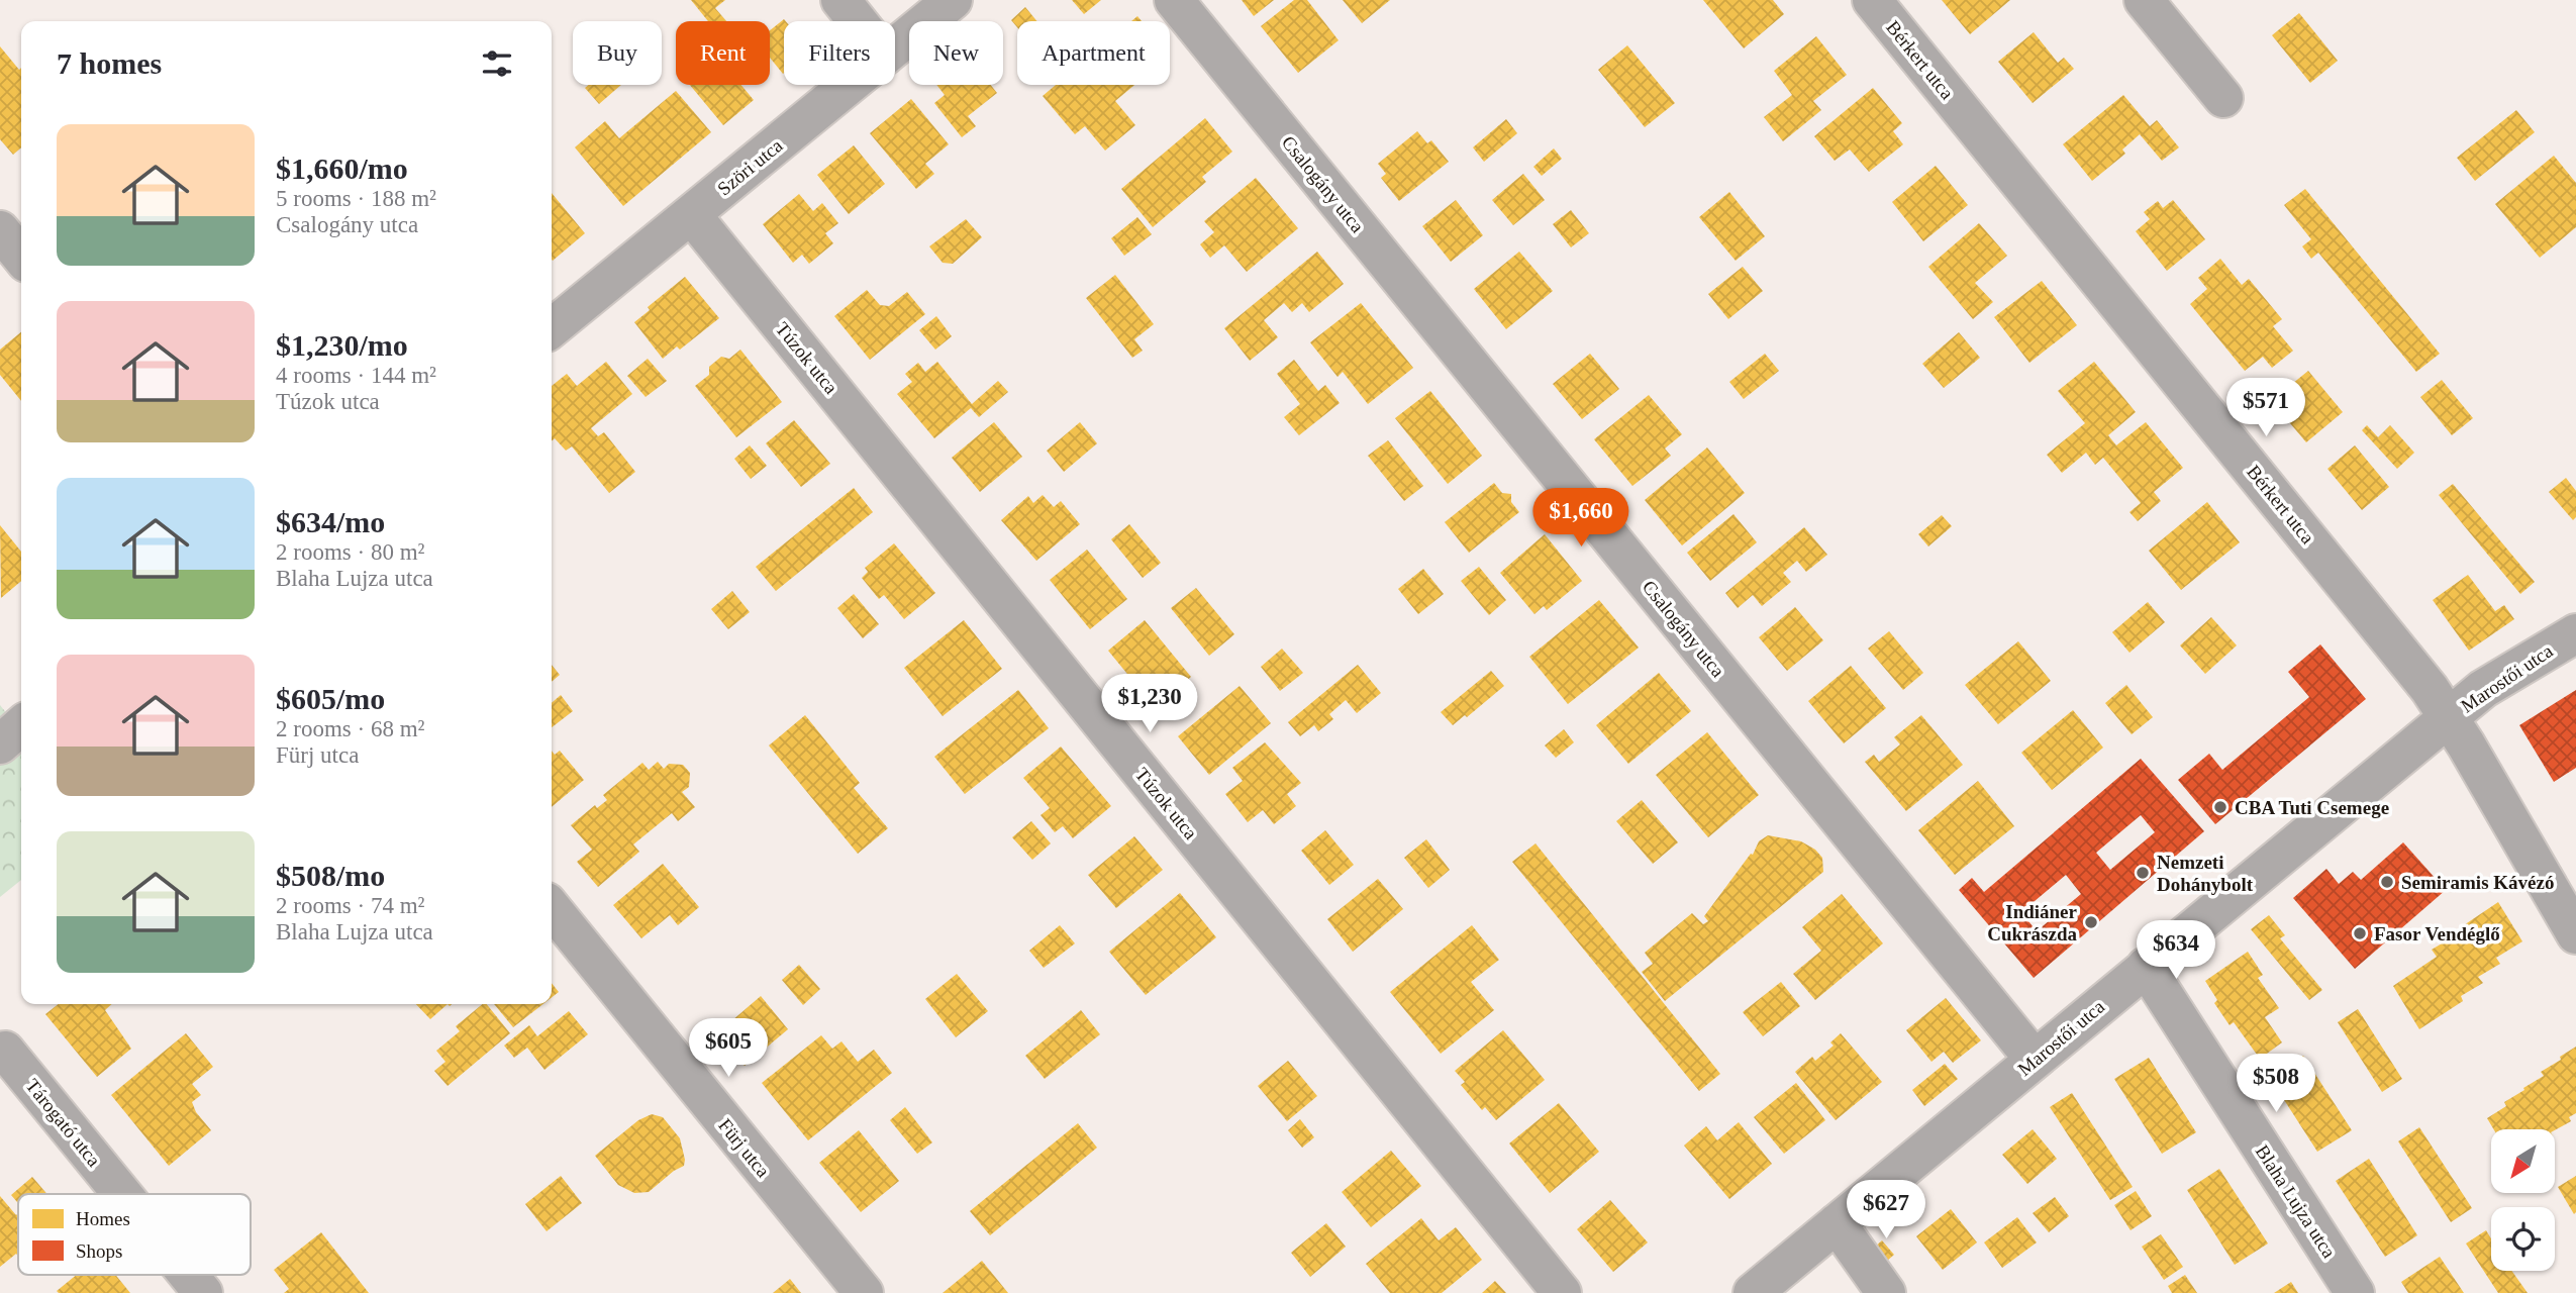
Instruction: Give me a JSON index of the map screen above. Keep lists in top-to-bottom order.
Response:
{
  "streets": {
    "street": [
      "Bérkert utca",
      "Szöri utca",
      "Csalogány utca",
      "Túzok utca",
      "Marostői utca",
      "Tárogató utca",
      "Fürj utca",
      "Blaha Lujza utca"
    ]
  },
  "crossings": [
    ["Bérkert utca", "Marostői utca"],
    ["Szöri utca", "Túzok utca"],
    ["Csalogány utca", "Marostői utca"],
    ["Marostői utca", "Blaha Lujza utca"]
  ],
  "places": [
    "CBA Tuti Csemege",
    "Nemzeti Dohánybolt",
    "Semiramis Kávézó",
    "Indiáner Cukrászda",
    "Fasor Vendéglő"
  ],
  "legend": ["Homes", "Shops"],
  "north": "bottom left",
  "page": {
    "chip": [
      "Buy",
      "Rent",
      "Filters",
      "New",
      "Apartment"
    ],
    "heading": "7 homes",
    "list": [
      {
        "name": "$1,660/mo",
        "note": "5 rooms · 188 m² · Csalogány utca"
      },
      {
        "name": "$1,230/mo",
        "note": "4 rooms · 144 m² · Túzok utca"
      },
      {
        "name": "$634/mo",
        "note": "2 rooms · 80 m² · Blaha Lujza utca"
      },
      {
        "name": "$605/mo",
        "note": "2 rooms · 68 m² · Fürj utca"
      },
      {
        "name": "$508/mo",
        "note": "2 rooms · 74 m² · Blaha Lujza utca"
      }
    ],
    "price": [
      "$571",
      "$1,660",
      "$1,230",
      "$634",
      "$605",
      "$508",
      "$627"
    ]
  }
}
